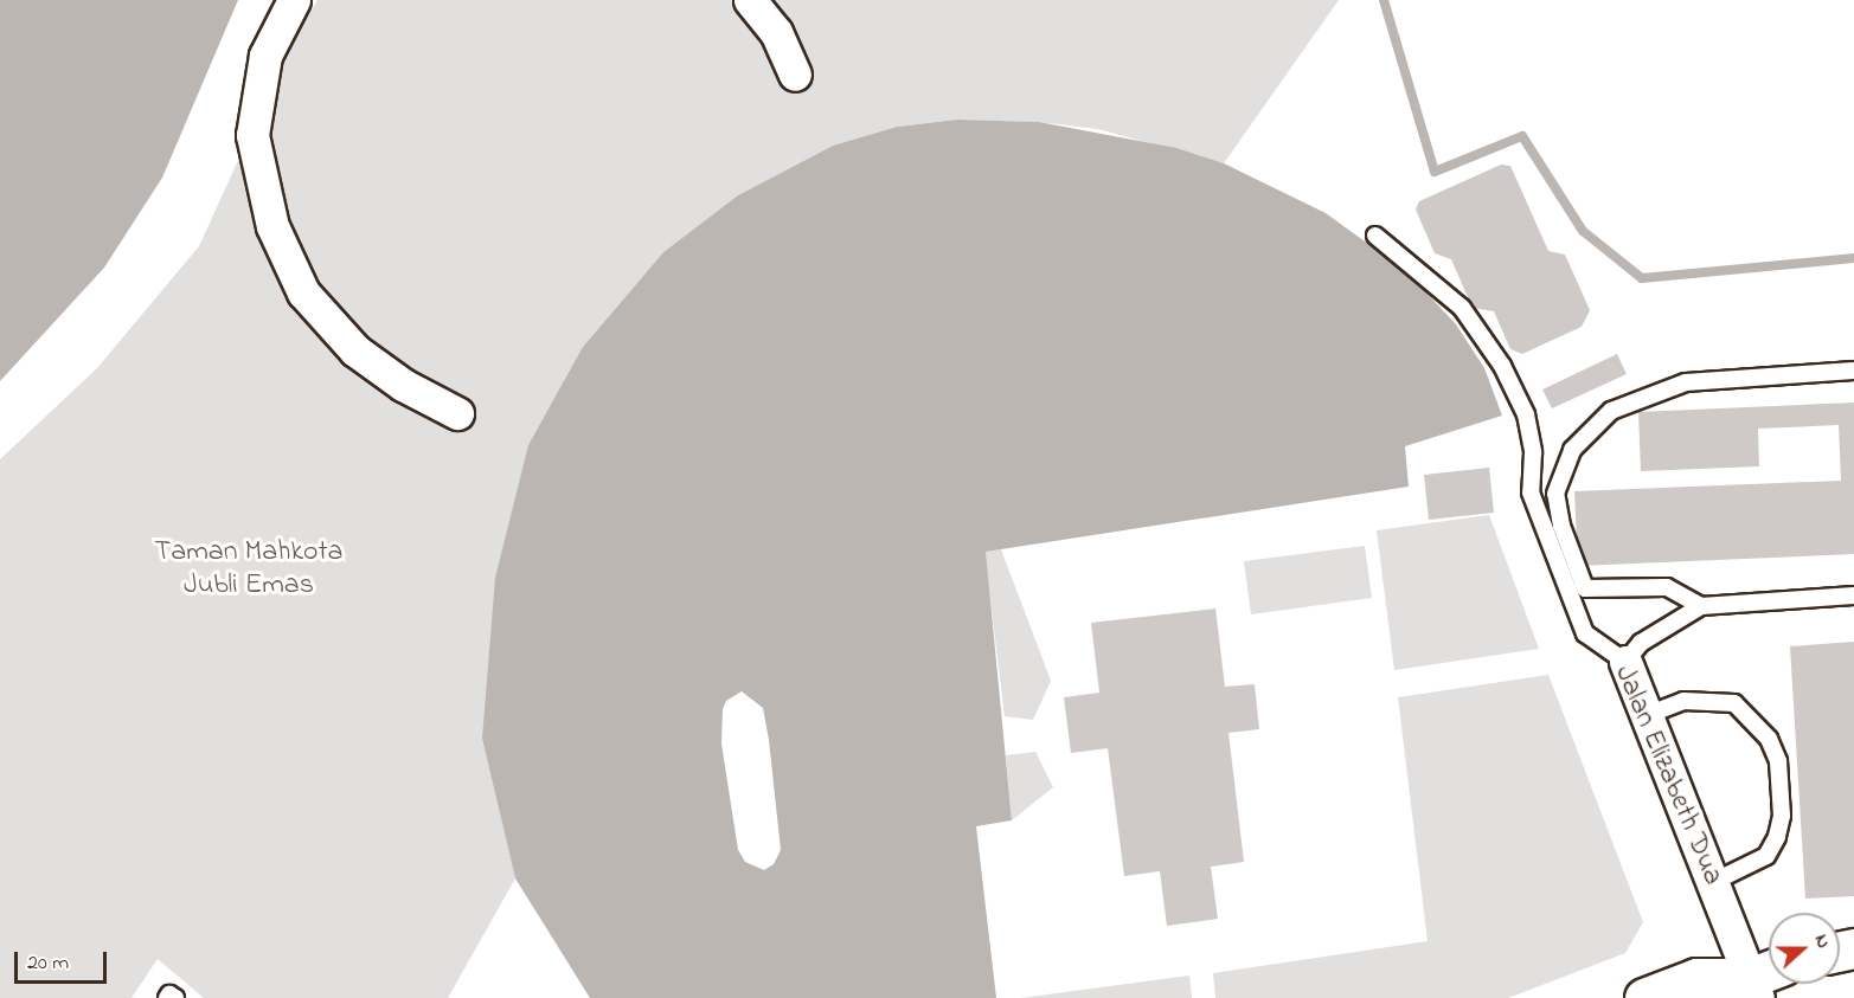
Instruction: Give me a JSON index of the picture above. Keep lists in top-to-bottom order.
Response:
{
  "streets": {
    "street": ["Jalan Elizabeth Dua"]
  },
  "parks": ["Taman Mahkota Jubli Emas"],
  "scale_bar": "20 m",
  "north": "right"
}
